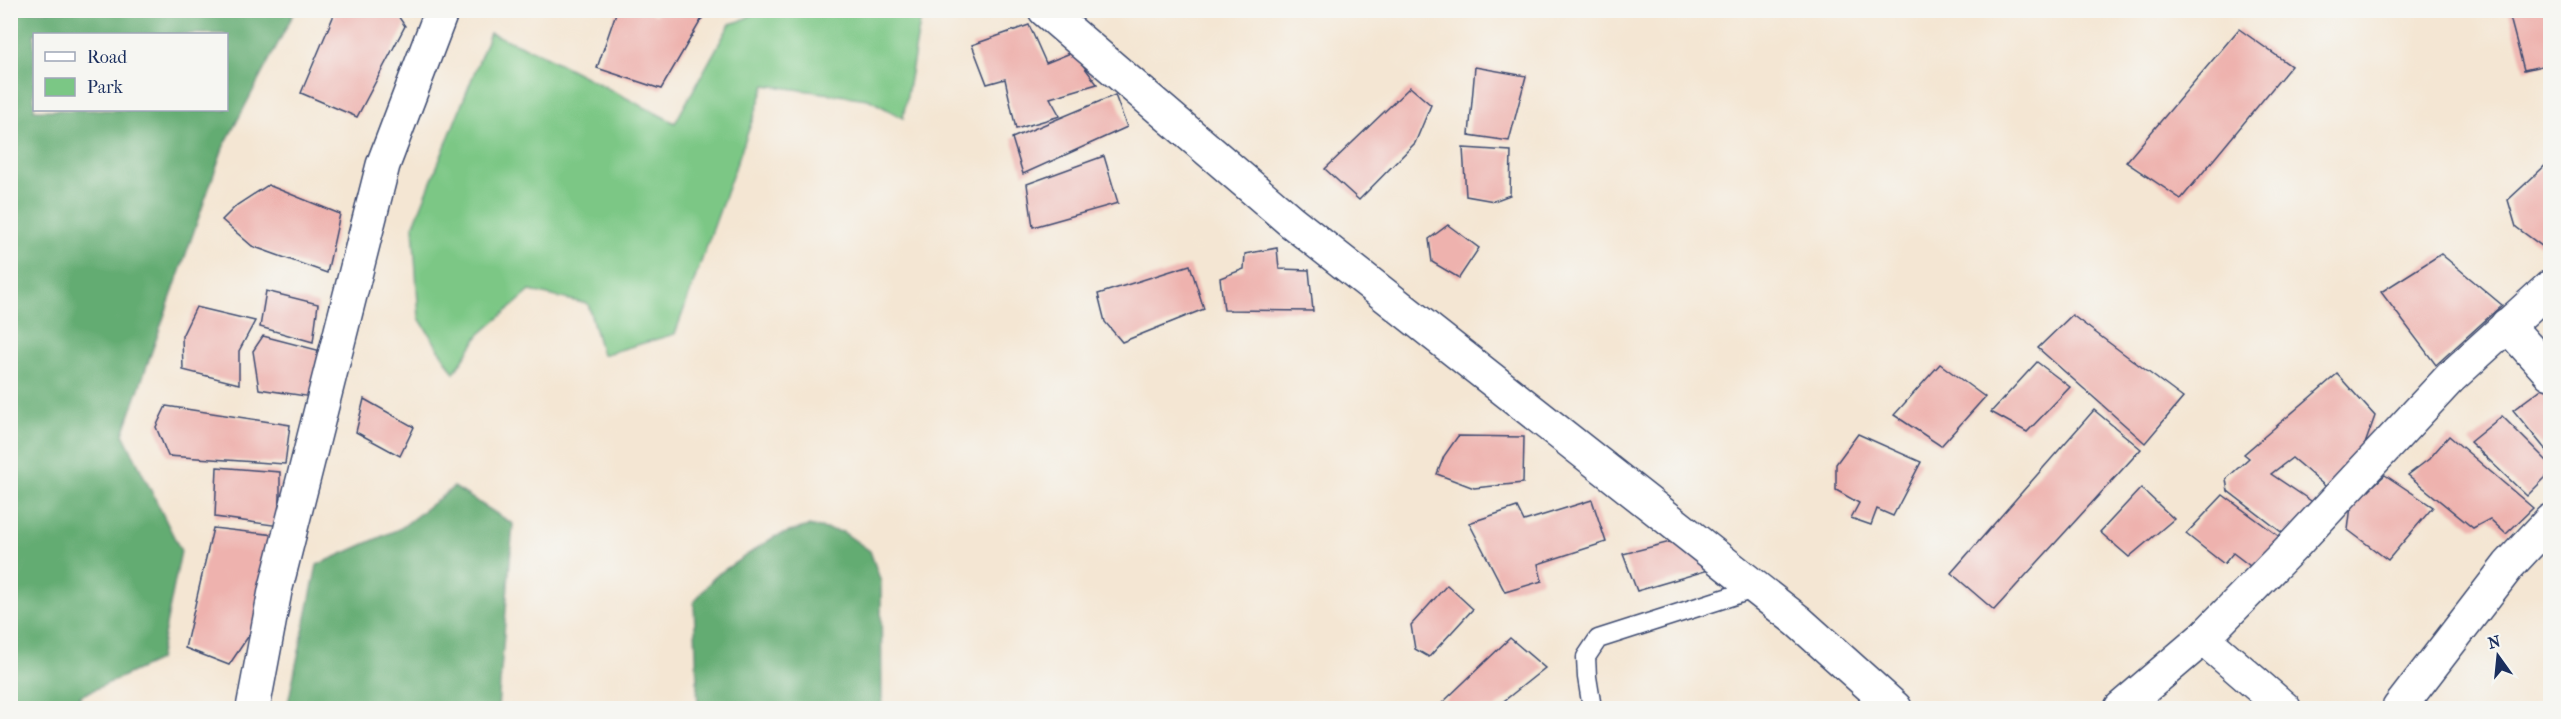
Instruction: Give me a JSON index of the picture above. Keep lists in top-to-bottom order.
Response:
{
  "legend": ["Road", "Park"],
  "north": "top"
}
